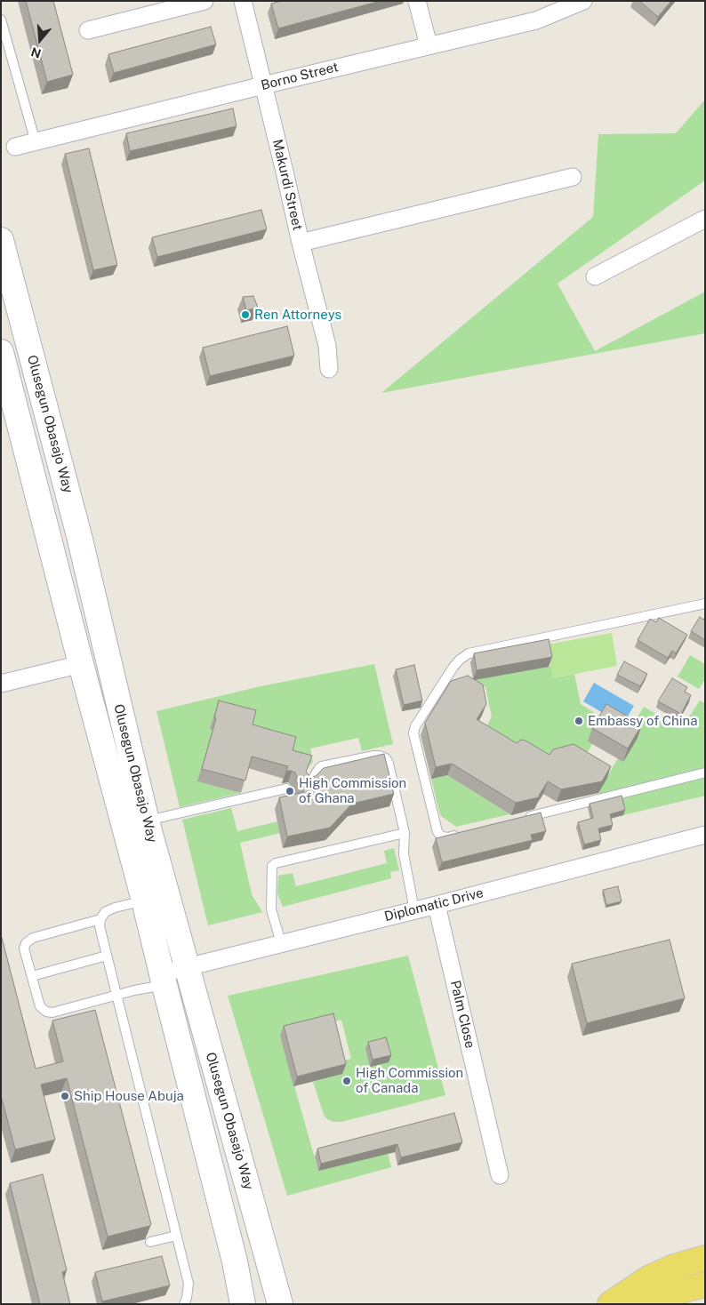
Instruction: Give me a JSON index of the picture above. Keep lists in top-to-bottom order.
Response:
{
  "streets": {
    "main road": ["Olusegun Obasajo Way"],
    "street": [
      "Borno Street",
      "Makurdi Street",
      "Diplomatic Drive",
      "Palm Close"
    ]
  },
  "crossings": [
    ["Borno Street", "Makurdi Street"],
    ["Olusegun Obasajo Way", "Diplomatic Drive"],
    ["Diplomatic Drive", "Palm Close"]
  ],
  "places": [
    "Ren Attorneys",
    "Embassy of China",
    "High Commission of Ghana",
    "High Commission of Canada",
    "Ship House Abuja"
  ],
  "north": "bottom"
}
